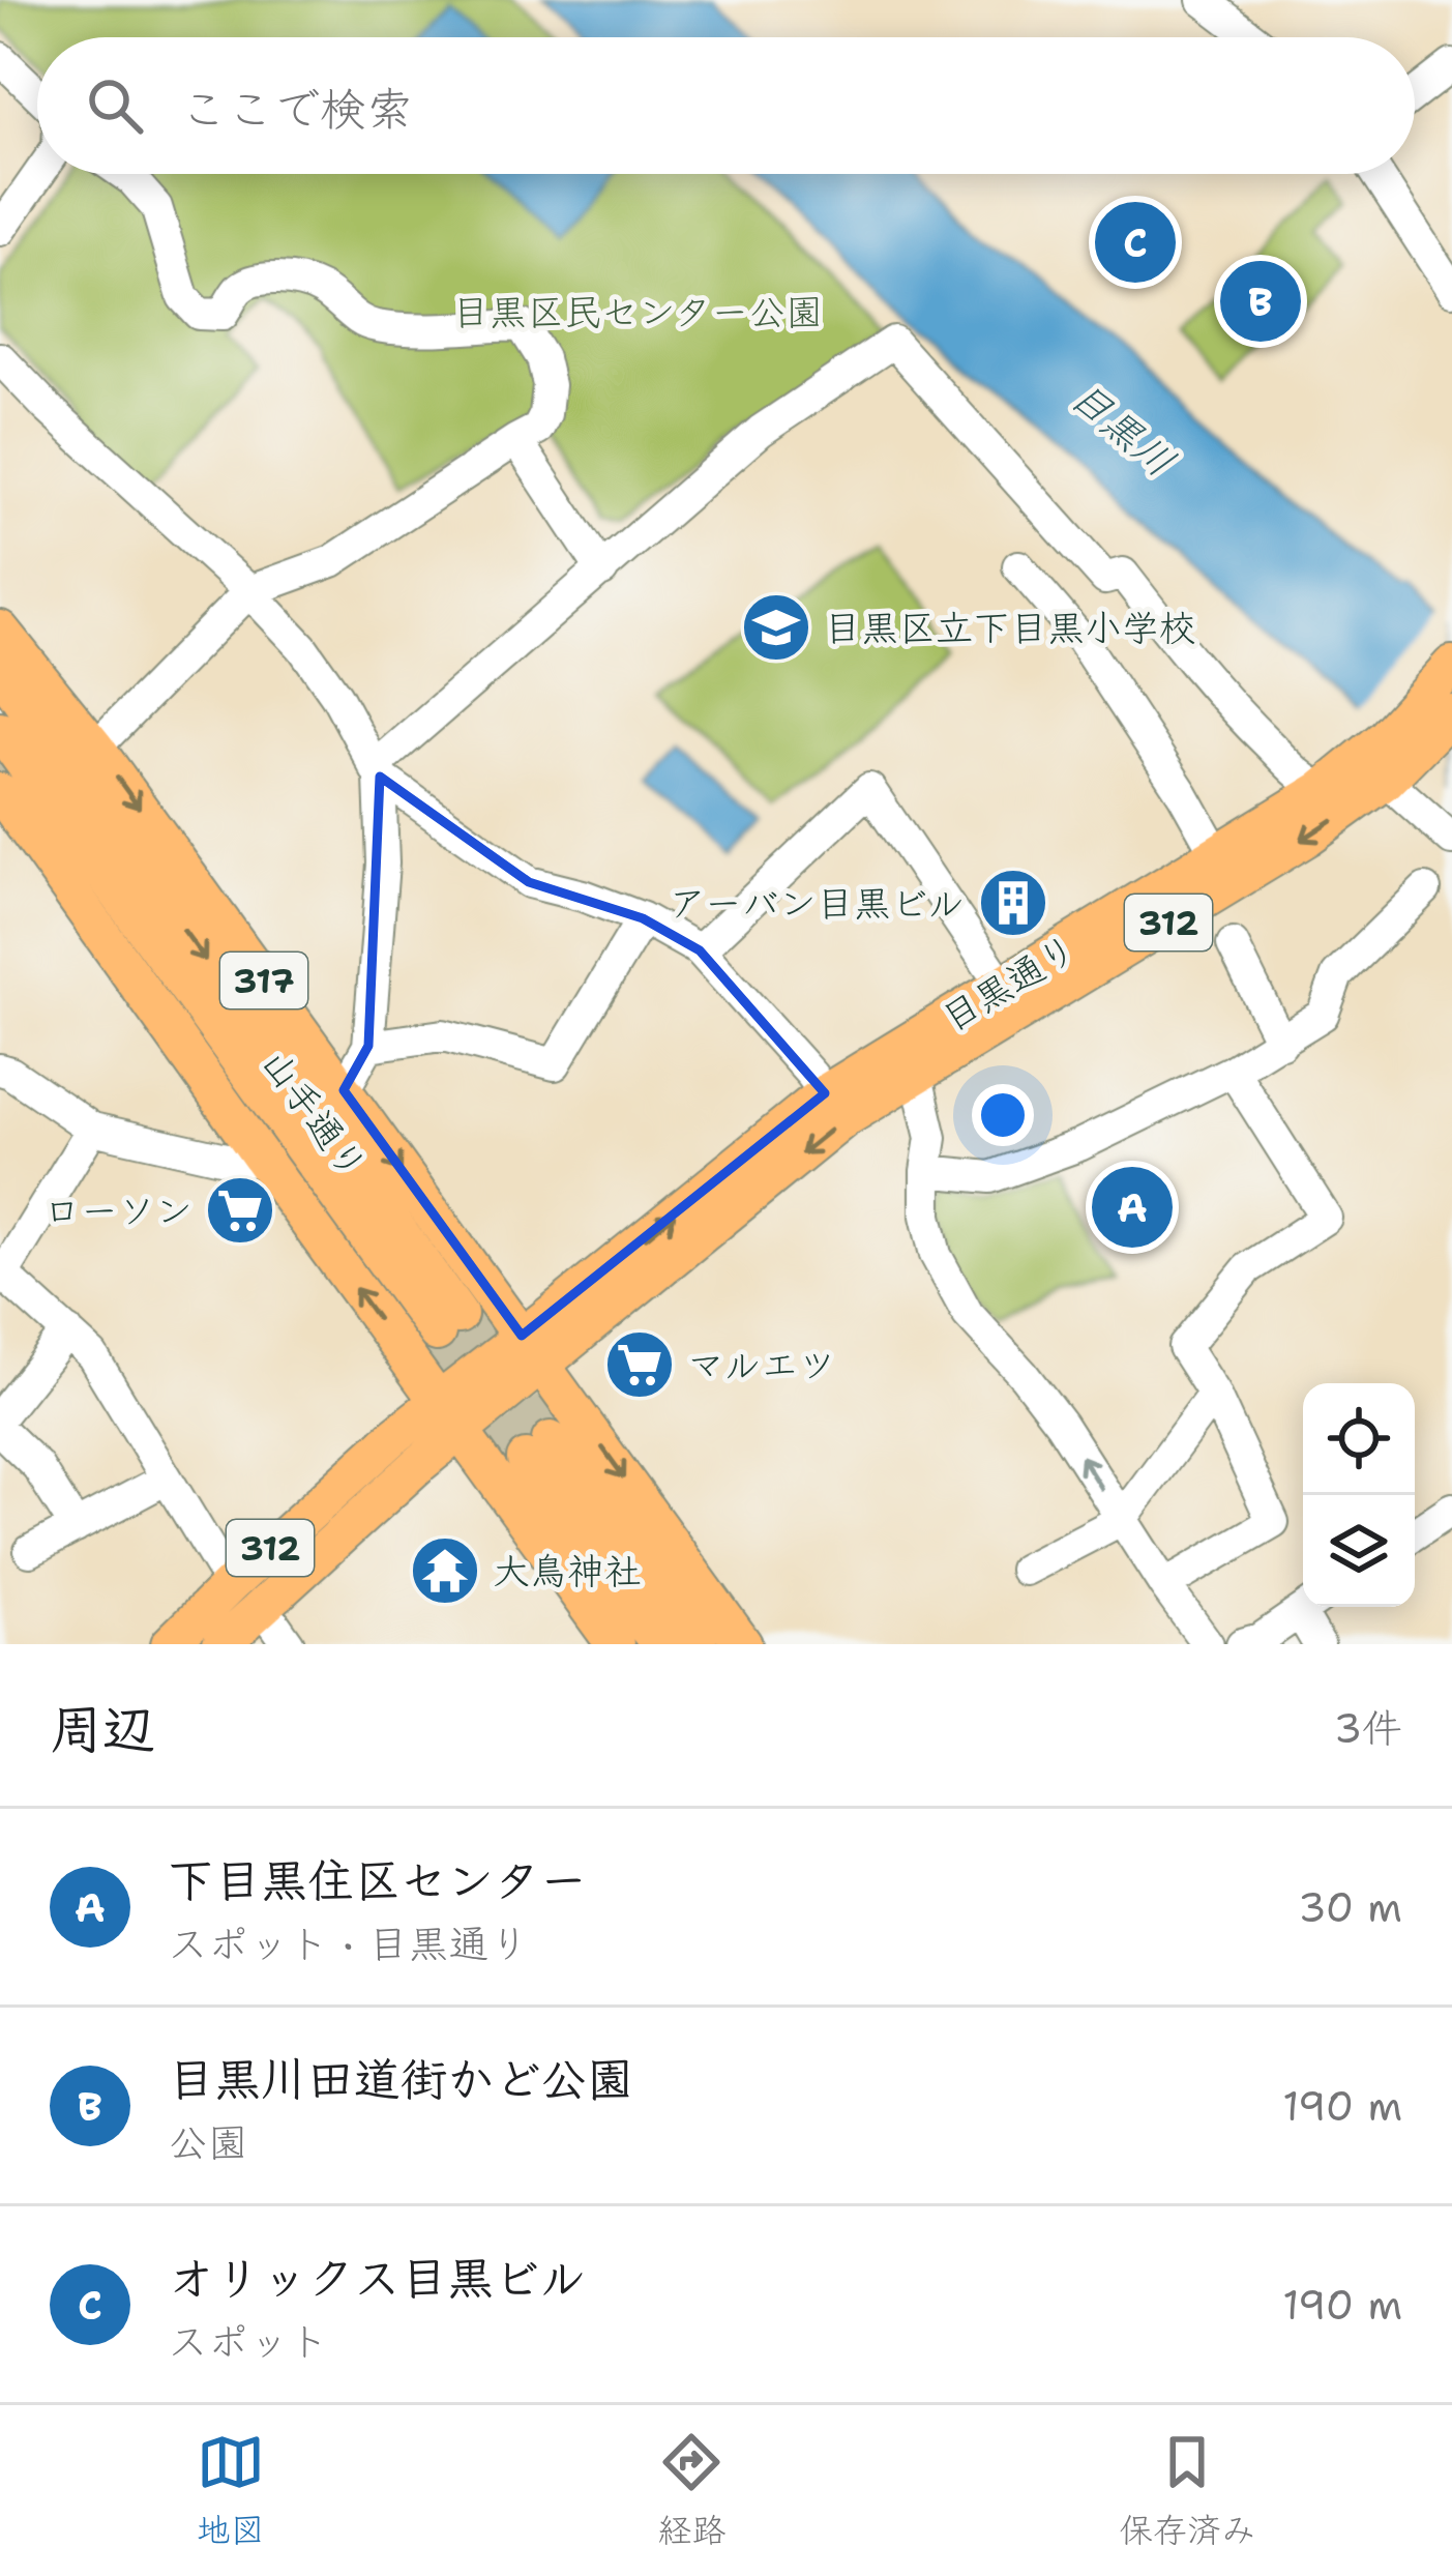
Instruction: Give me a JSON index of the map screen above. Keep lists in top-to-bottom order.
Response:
{
  "streets": {
    "main road": [
      "312",
      "317",
      "目黒通り",
      "山手通り"
    ]
  },
  "crossings": [
    ["312", "317"],
    ["312", "目黒通り"],
    ["317", "目黒通り"]
  ],
  "water": ["目黒川"],
  "parks": ["目黒区民センター公園"],
  "places": {
    "school or university": ["目黒区立下目黒小学校"],
    "building": ["アーバン目黒ビル"],
    "supermarket": ["ローソン", "マルエツ"],
    "temple": ["大鳥神社"]
  },
  "page": {
    "search": "ここで検索",
    "pins": ["C", "B", "A"],
    "heading": ["周辺", "3件"],
    "list": [
      {
        "mark": "A",
        "name": "下目黒住区センター",
        "note": "スポット · 目黒通り",
        "value": "30 m"
      },
      {
        "mark": "B",
        "name": "目黒川田道街かど公園",
        "note": "公園",
        "value": "190 m"
      },
      {
        "mark": "C",
        "name": "オリックス目黒ビル",
        "note": "スポット",
        "value": "190 m"
      }
    ],
    "nav": ["地図", "経路", "保存済み"]
  }
}
